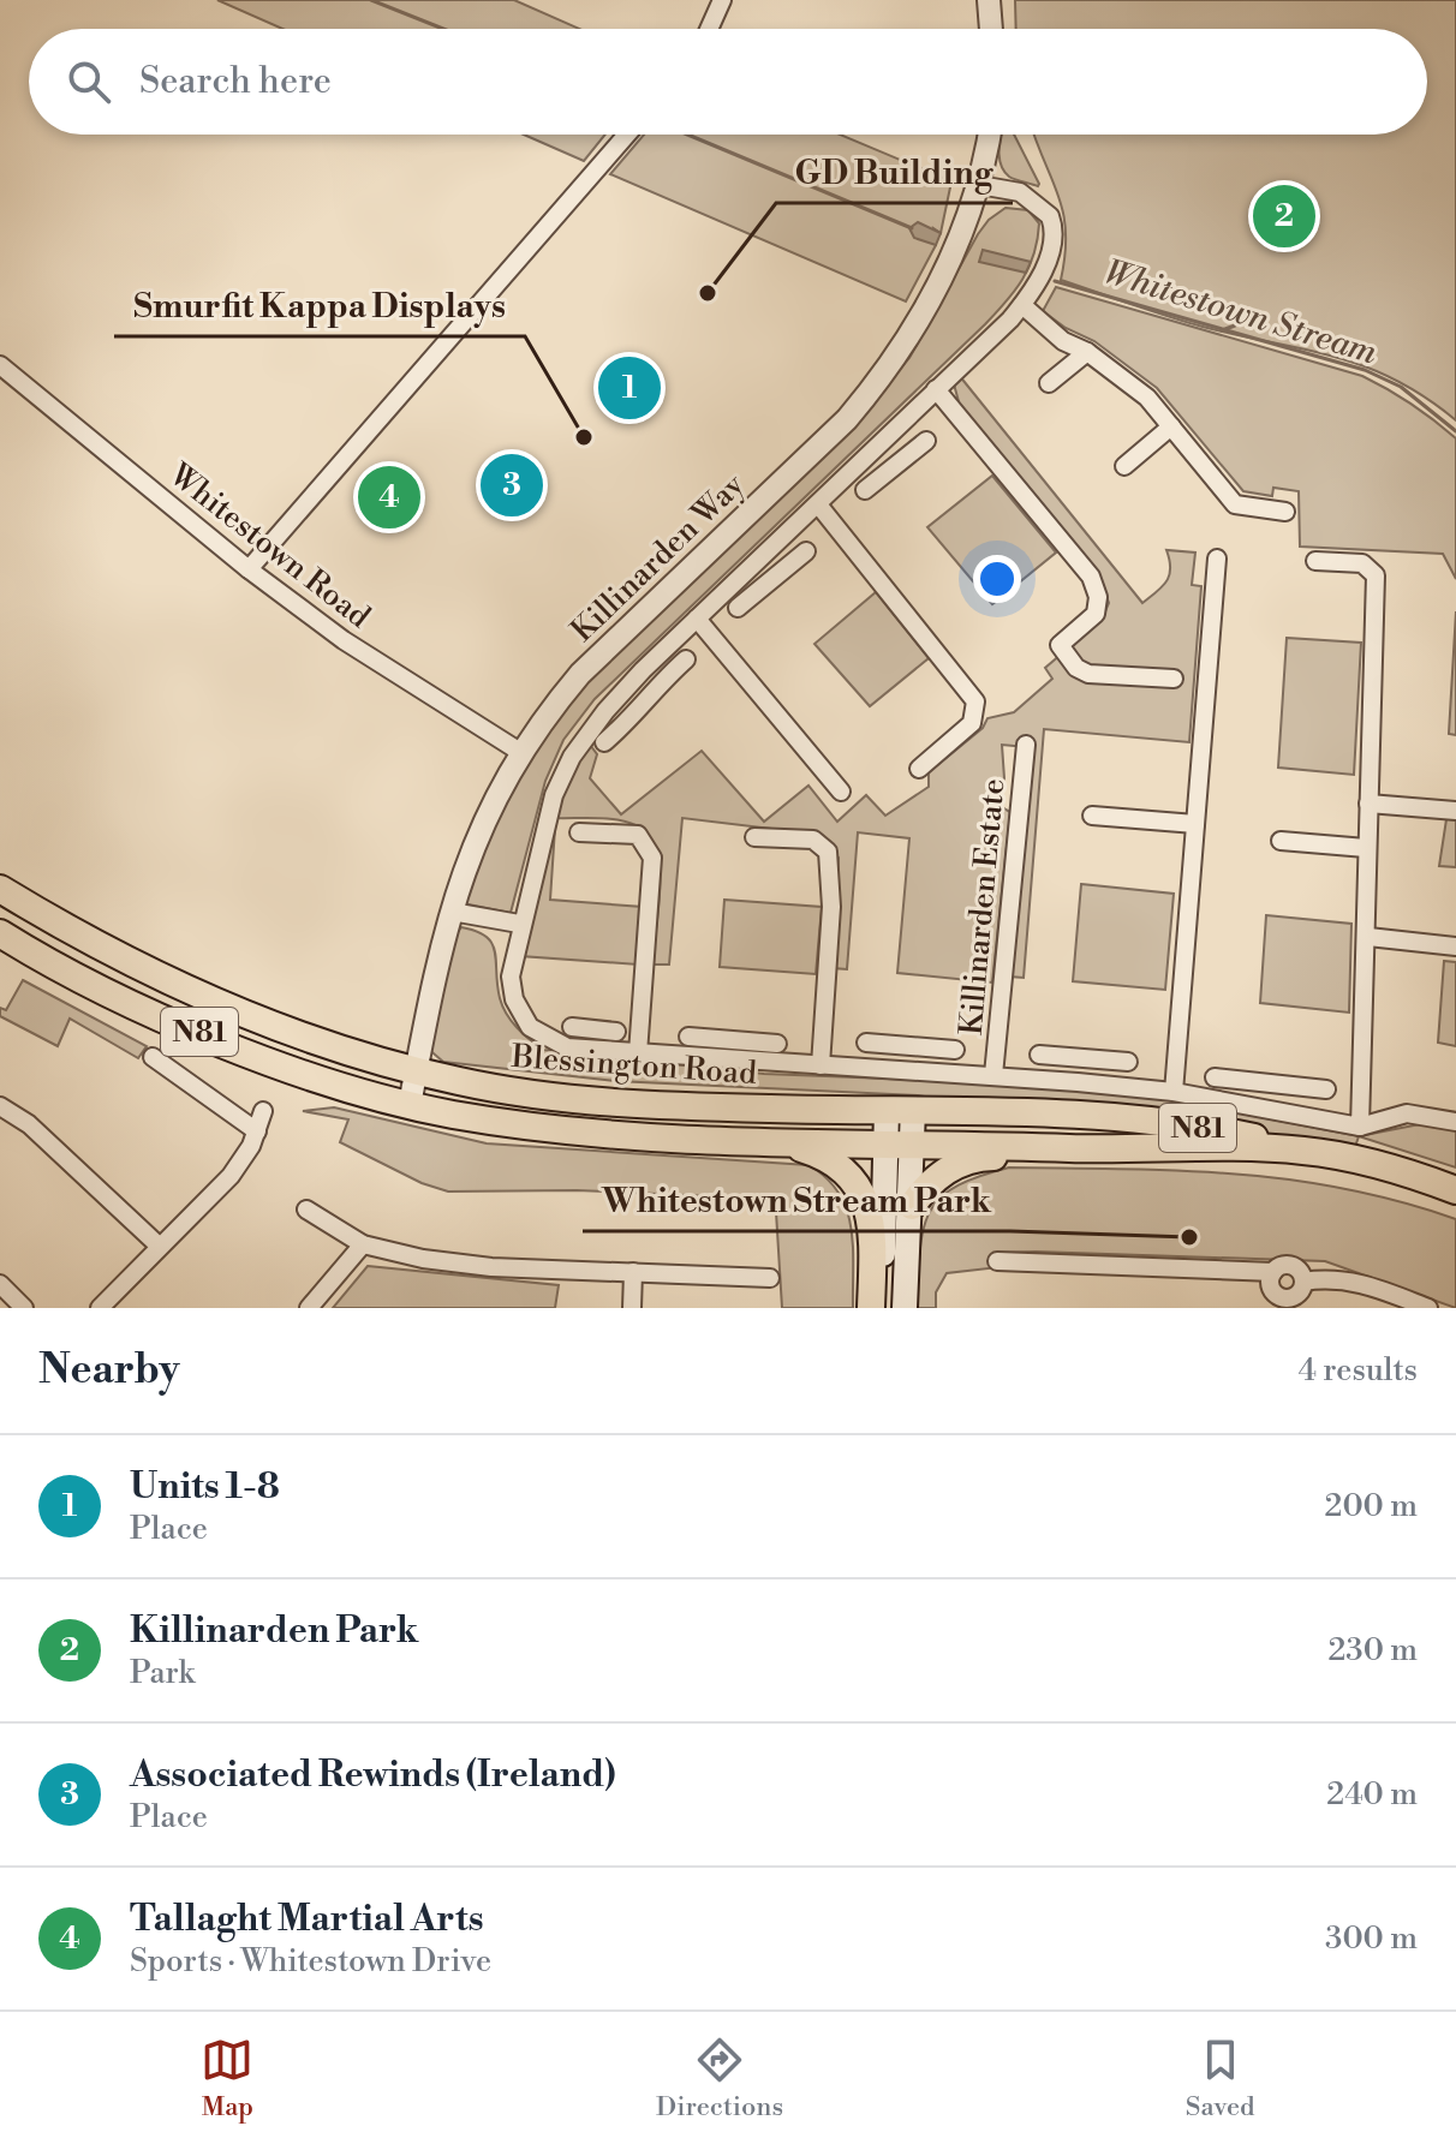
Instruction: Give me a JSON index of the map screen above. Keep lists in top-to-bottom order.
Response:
{
  "streets": {
    "main road": ["N81", "Blessington Road"],
    "street": ["Whitestown Road", "Killinarden Way", "Killinarden Estate"]
  },
  "crossings": [
    ["Whitestown Road", "Killinarden Way"],
    ["Killinarden Way", "Killinarden Estate"],
    ["Killinarden Way", "Blessington Road"]
  ],
  "water": ["Whitestown Stream"],
  "places": ["GD Building", "Smurfit Kappa Displays", "Whitestown Stream Park"],
  "page": {
    "search": "Search here",
    "pins": [
      "2",
      "1",
      "3",
      "4"
    ],
    "heading": ["Nearby", "4 results"],
    "list": [
      {
        "mark": "1",
        "name": "Units 1-8",
        "note": "Place",
        "value": "200 m"
      },
      {
        "mark": "2",
        "name": "Killinarden Park",
        "note": "Park",
        "value": "230 m"
      },
      {
        "mark": "3",
        "name": "Associated Rewinds (Ireland)",
        "note": "Place",
        "value": "240 m"
      },
      {
        "mark": "4",
        "name": "Tallaght Martial Arts",
        "note": "Sports · Whitestown Drive",
        "value": "300 m"
      }
    ],
    "nav": ["Map", "Directions", "Saved"]
  }
}
